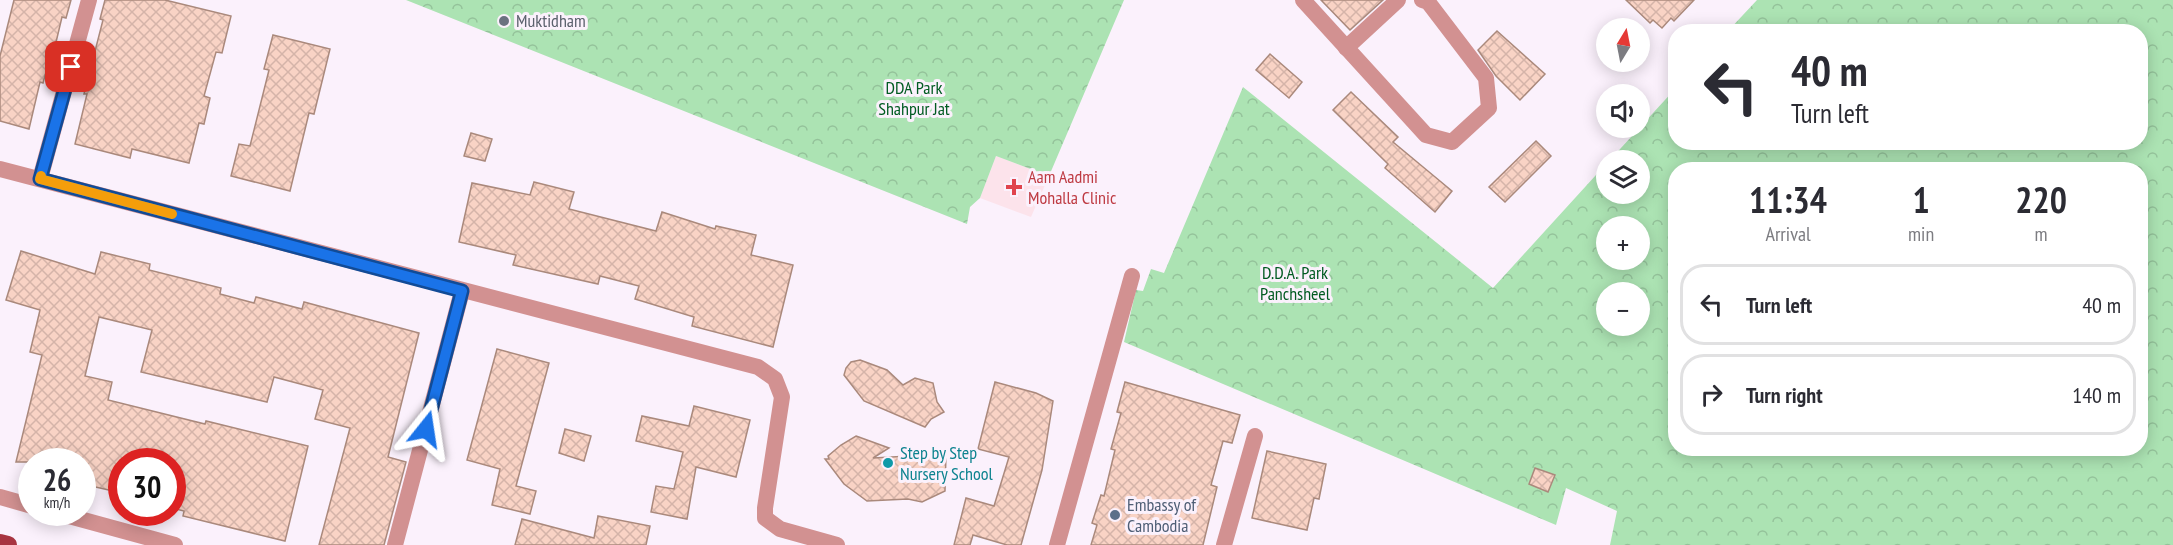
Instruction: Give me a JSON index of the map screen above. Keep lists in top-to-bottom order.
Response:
{
  "parks": ["DDA Park Shahpur Jat", "D.D.A. Park Panchsheel"],
  "places": {
    "other": ["Muktidham", "Step by Step Nursery School", "Embassy of Cambodia"],
    "health": ["Aam Aadmi Mohalla Clinic"]
  },
  "north": "top",
  "page": {
    "map_buttons": ["+", "−"],
    "turn": ["40 m", "Turn left"],
    "eta": [
      "11:34",
      "Arrival",
      "1",
      "min",
      "220",
      "m"
    ],
    "list": [
      {
        "name": "Turn left",
        "value": "40 m"
      },
      {
        "name": "Turn right",
        "value": "140 m"
      }
    ],
    "speed": "26 km/h",
    "limit": "30"
  }
}
